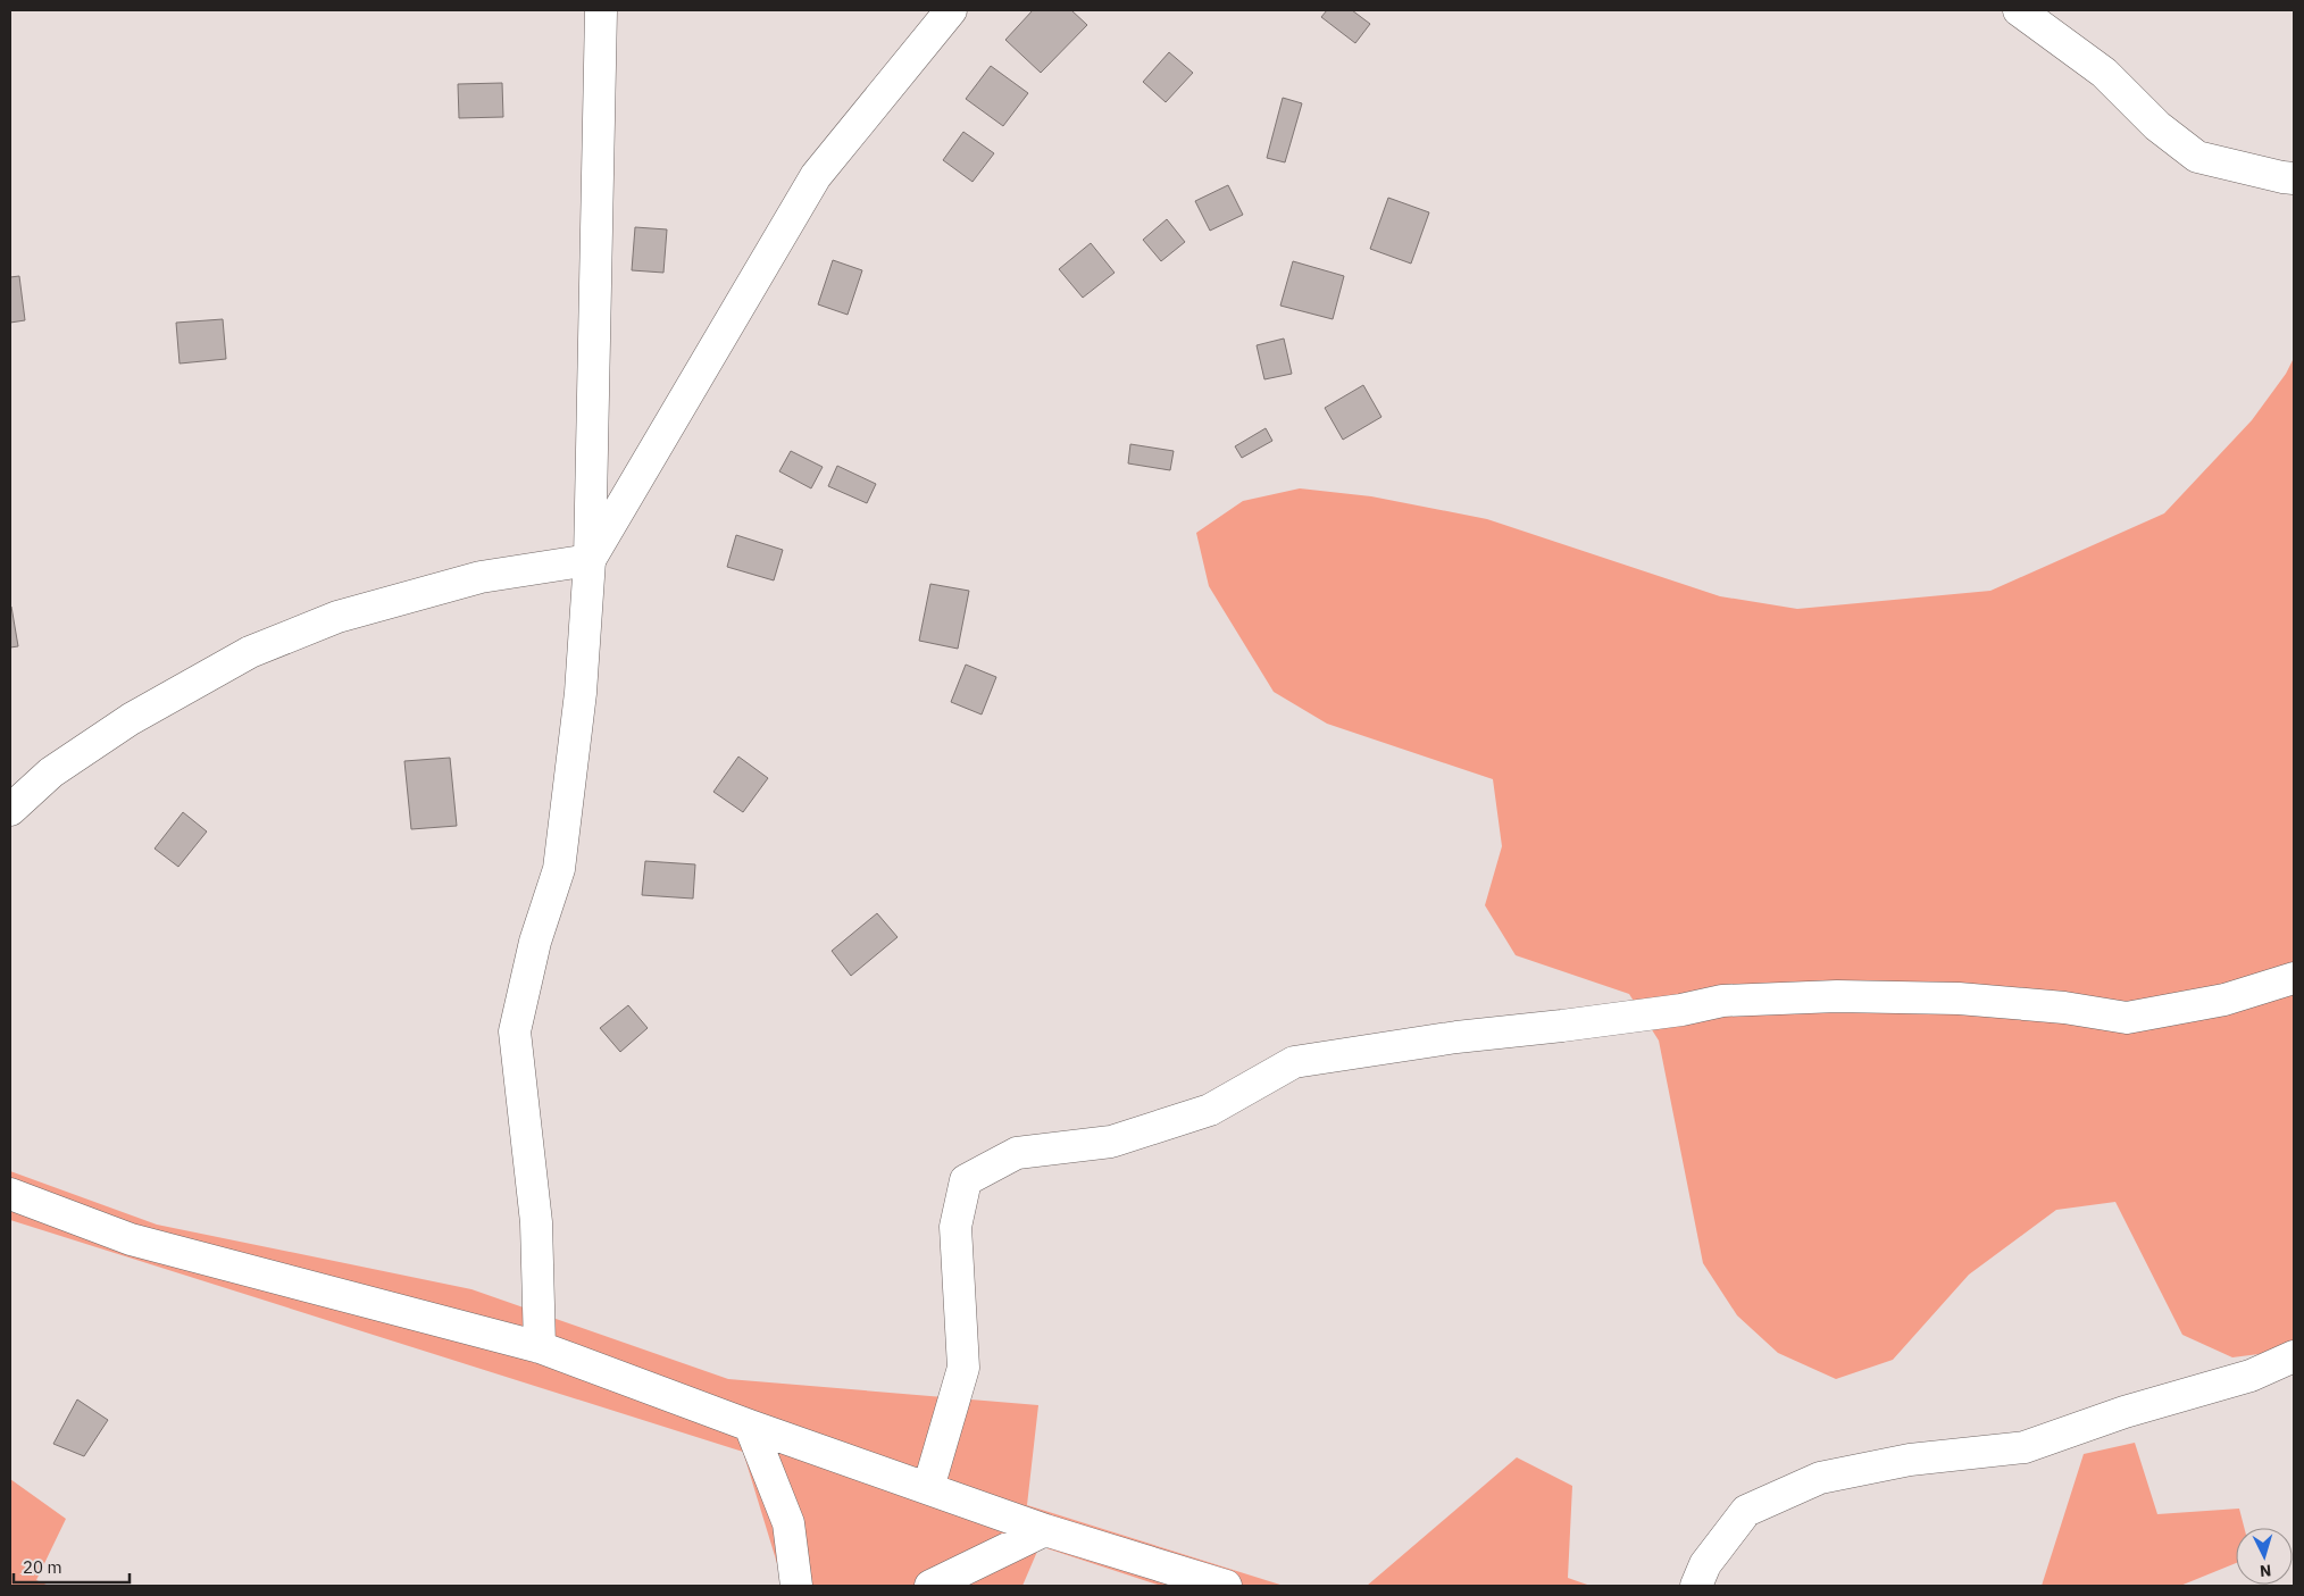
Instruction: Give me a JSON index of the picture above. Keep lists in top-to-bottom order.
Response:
{
  "scale_bar": "20 m",
  "north": "bottom"
}
